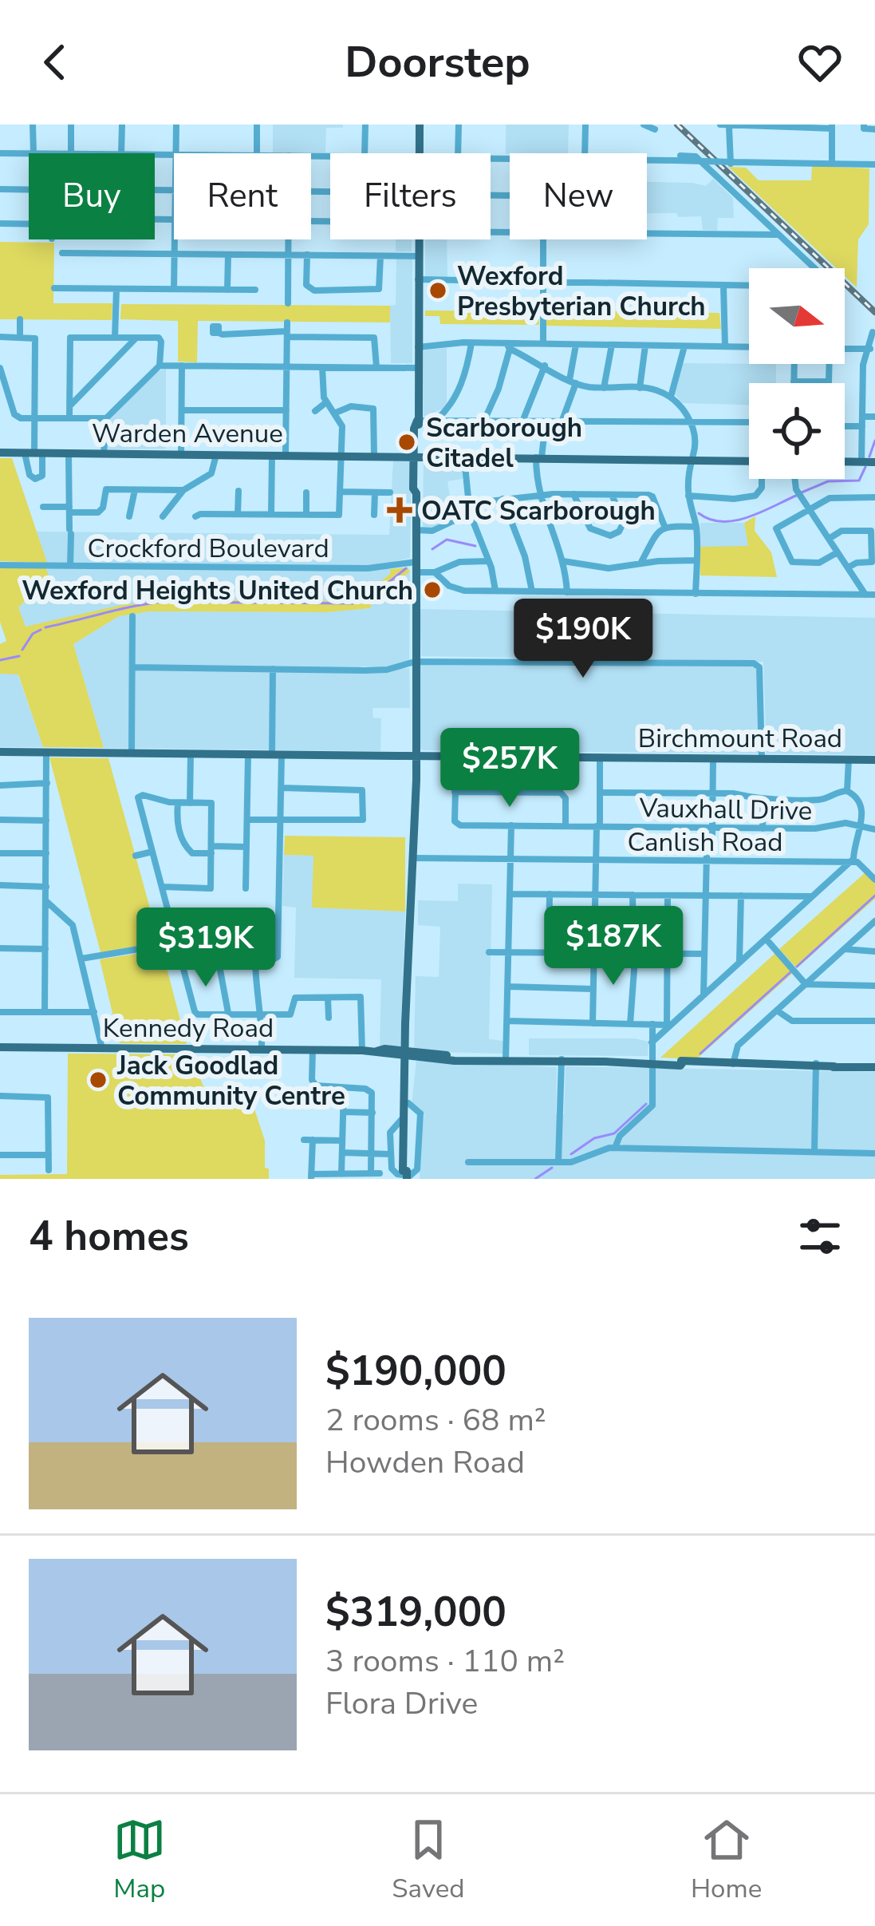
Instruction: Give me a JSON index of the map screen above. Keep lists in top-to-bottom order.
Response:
{
  "streets": {
    "main road": ["Warden Avenue", "Birchmount Road", "Kennedy Road"],
    "street": ["Crockford Boulevard", "Vauxhall Drive", "Canlish Road"]
  },
  "places": {
    "other": [
      "Wexford Presbyterian Church",
      "Scarborough Citadel",
      "Wexford Heights United Church",
      "Jack Goodlad Community Centre"
    ],
    "health": ["OATC Scarborough"]
  },
  "north": "right",
  "page": {
    "header": "Doorstep",
    "chip": [
      "Buy",
      "Rent",
      "Filters",
      "New"
    ],
    "price": [
      "$190K",
      "$257K",
      "$187K",
      "$319K"
    ],
    "heading": "4 homes",
    "list": [
      {
        "name": "$190,000",
        "note": "2 rooms · 68 m² · Howden Road"
      },
      {
        "name": "$319,000",
        "note": "3 rooms · 110 m² · Flora Drive"
      }
    ],
    "tabs": ["Map", "Saved", "Home"]
  }
}
